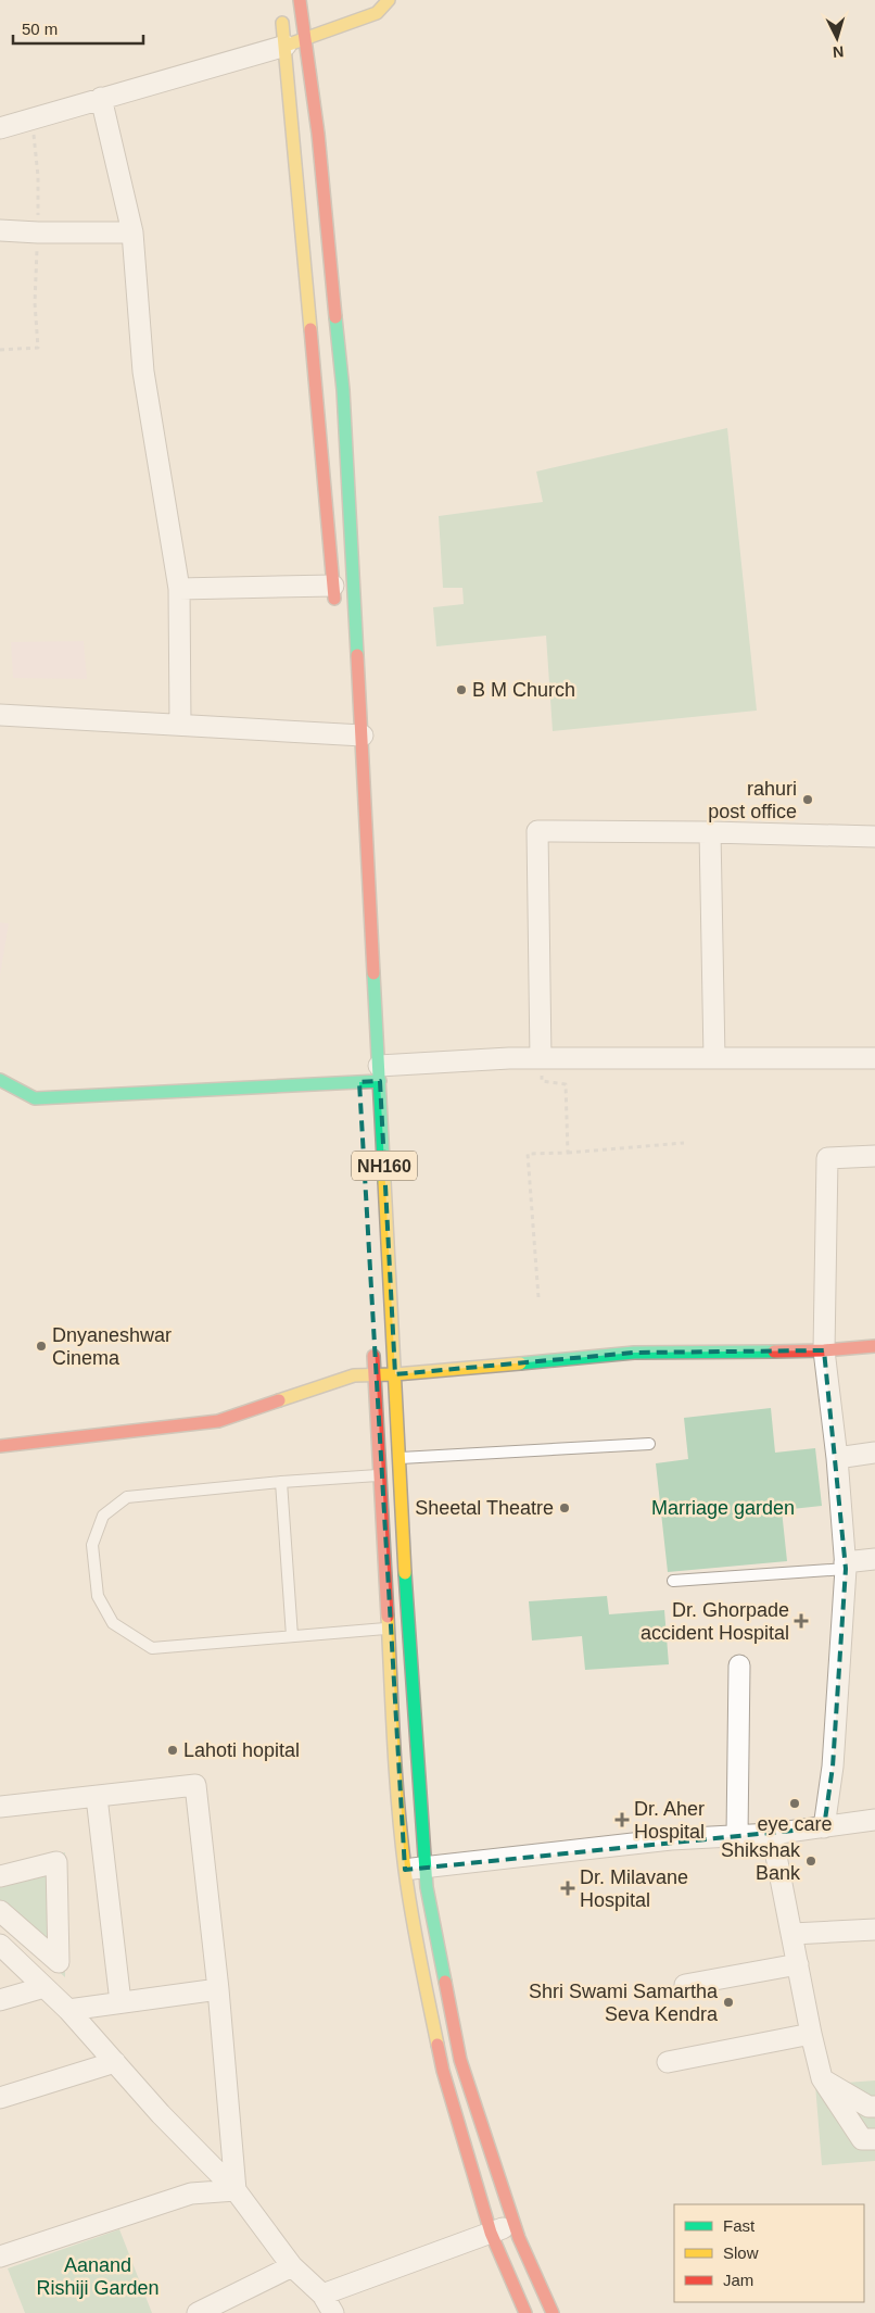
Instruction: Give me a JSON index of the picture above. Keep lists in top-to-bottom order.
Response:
{
  "streets": {
    "main road": ["NH160"]
  },
  "parks": ["Marriage garden", "Aanand Rishiji Garden"],
  "places": {
    "other": [
      "B M Church",
      "rahuri post office",
      "Dnyaneshwar Cinema",
      "Sheetal Theatre",
      "Lahoti hopital",
      "eye care",
      "Shikshak Bank",
      "Shri Swami Samartha Seva Kendra"
    ],
    "health": ["Dr. Ghorpade accident Hospital", "Dr. Aher Hospital", "Dr. Milavane Hospital"]
  },
  "legend": ["Fast", "Slow", "Jam"],
  "scale_bar": "50 m",
  "north": "bottom"
}
